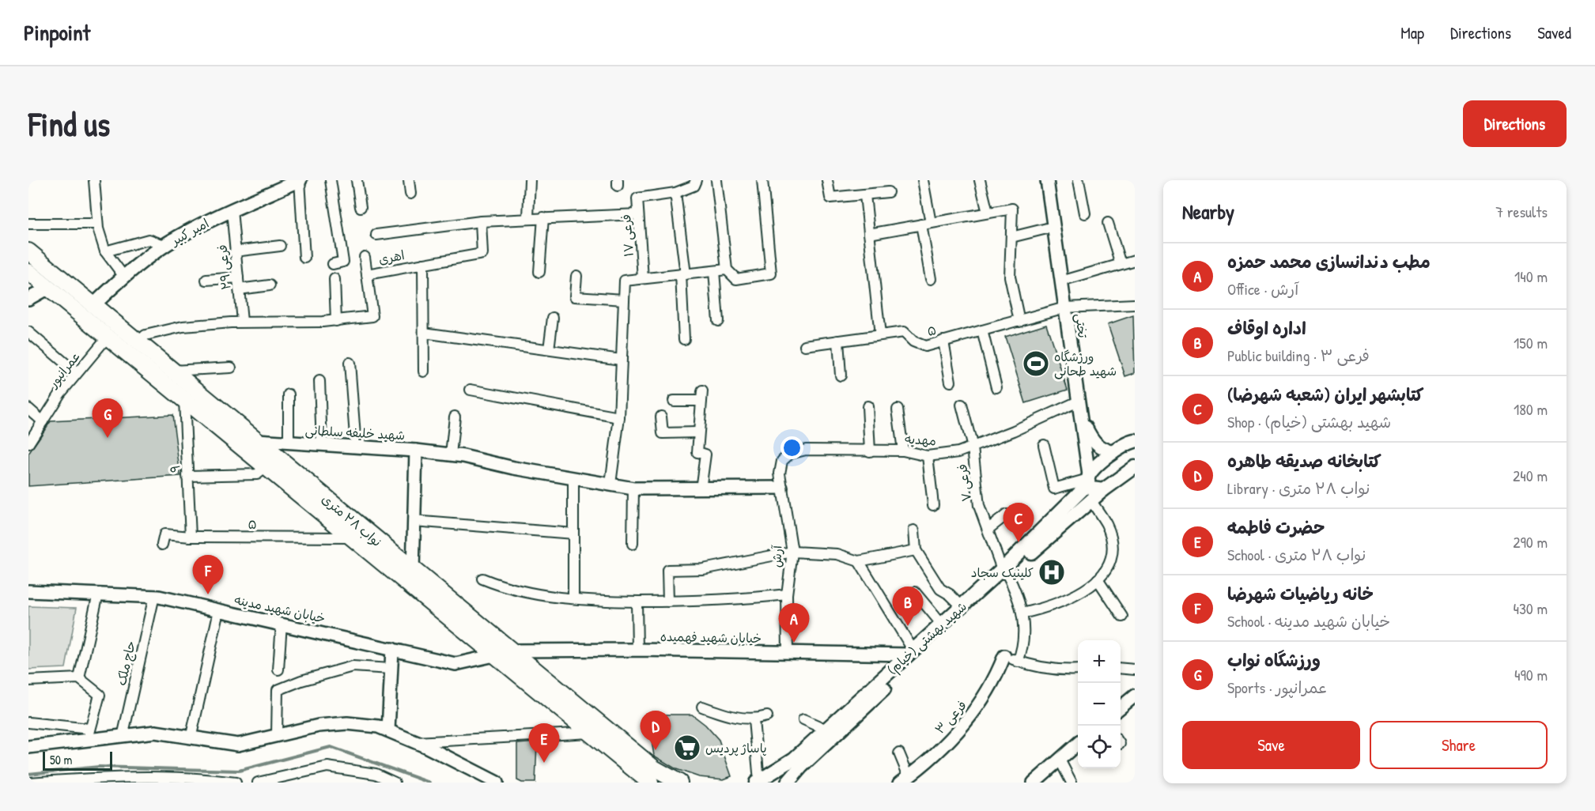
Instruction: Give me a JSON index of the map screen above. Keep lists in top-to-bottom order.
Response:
{
  "streets": {
    "main road": ["امیر کبیر", "نواب ۲۸ متری", "شهید بهشتی (خیام)"],
    "street": [
      "فرعی ۱۷",
      "اهری",
      "فرعی ۲۹",
      "تختی",
      "۵",
      "عمرانپور",
      "شهید خلیفه سلطانی",
      "مهدیه",
      "۹",
      "فرعی ۷",
      "آرش",
      "خیابان شهید مدینه",
      "خیابان شهید فهمیده",
      "حاج ملک",
      "فرعی ۳"
    ]
  },
  "crossings": [
    ["امیر کبیر", "فرعی ۲۹"],
    ["امیر کبیر", "نواب ۲۸ متری"],
    ["اهری", "فرعی ۲۹"],
    ["اهری", "نواب ۲۸ متری"],
    ["تختی", "۵"],
    ["تختی", "مهدیه"],
    ["تختی", "شهید بهشتی (خیام)"],
    ["۵", "۹"],
    ["۵", "نواب ۲۸ متری"],
    ["عمرانپور", "نواب ۲۸ متری"],
    ["شهید خلیفه سلطانی", "نواب ۲۸ متری"],
    ["مهدیه", "فرعی ۷"],
    ["مهدیه", "آرش"],
    ["۹", "نواب ۲۸ متری"],
    ["فرعی ۷", "شهید بهشتی (خیام)"],
    ["نواب ۲۸ متری", "خیابان شهید مدینه"],
    ["نواب ۲۸ متری", "خیابان شهید فهمیده"],
    ["آرش", "خیابان شهید فهمیده"],
    ["خیابان شهید مدینه", "حاج ملک"],
    ["خیابان شهید فهمیده", "شهید بهشتی (خیام)"]
  ],
  "places": {
    "sports": ["ورزشگاه شهید طحانی"],
    "hospital": ["کلینیک سجاد"],
    "supermarket": ["پاساژ پردیس"]
  },
  "scale_bar": "50 m",
  "page": {
    "header": "Pinpoint",
    "nav": ["Map", "Directions", "Saved"],
    "buttons": [
      "Directions",
      ["Save", "Share"]
    ],
    "title": "Find us",
    "heading": ["Nearby", "7 results"],
    "list": [
      {
        "mark": "A",
        "name": "مطب دندانسازی محمد حمزه",
        "note": "Office · آرش",
        "value": "140 m"
      },
      {
        "mark": "B",
        "name": "اداره اوقاف",
        "note": "Public building · فرعی ۳",
        "value": "150 m"
      },
      {
        "mark": "C",
        "name": "کتابشهر ایران (شعبه شهرضا)",
        "note": "Shop · شهید بهشتی (خیام)",
        "value": "180 m"
      },
      {
        "mark": "D",
        "name": "کتابخانه صدیقه طاهره",
        "note": "Library · نواب ۲۸ متری",
        "value": "240 m"
      },
      {
        "mark": "E",
        "name": "حضرت فاطمه",
        "note": "School · نواب ۲۸ متری",
        "value": "290 m"
      },
      {
        "mark": "F",
        "name": "خانه ریاضیات شهرضا",
        "note": "School · خیابان شهید مدینه",
        "value": "430 m"
      },
      {
        "mark": "G",
        "name": "ورزشگاه نواب",
        "note": "Sports · عمرانپور",
        "value": "490 m"
      }
    ],
    "pins": [
      "G",
      "C",
      "F",
      "B",
      "A",
      "D",
      "E"
    ],
    "map_buttons": ["+", "−"],
    "scale": "50 m"
  }
}
